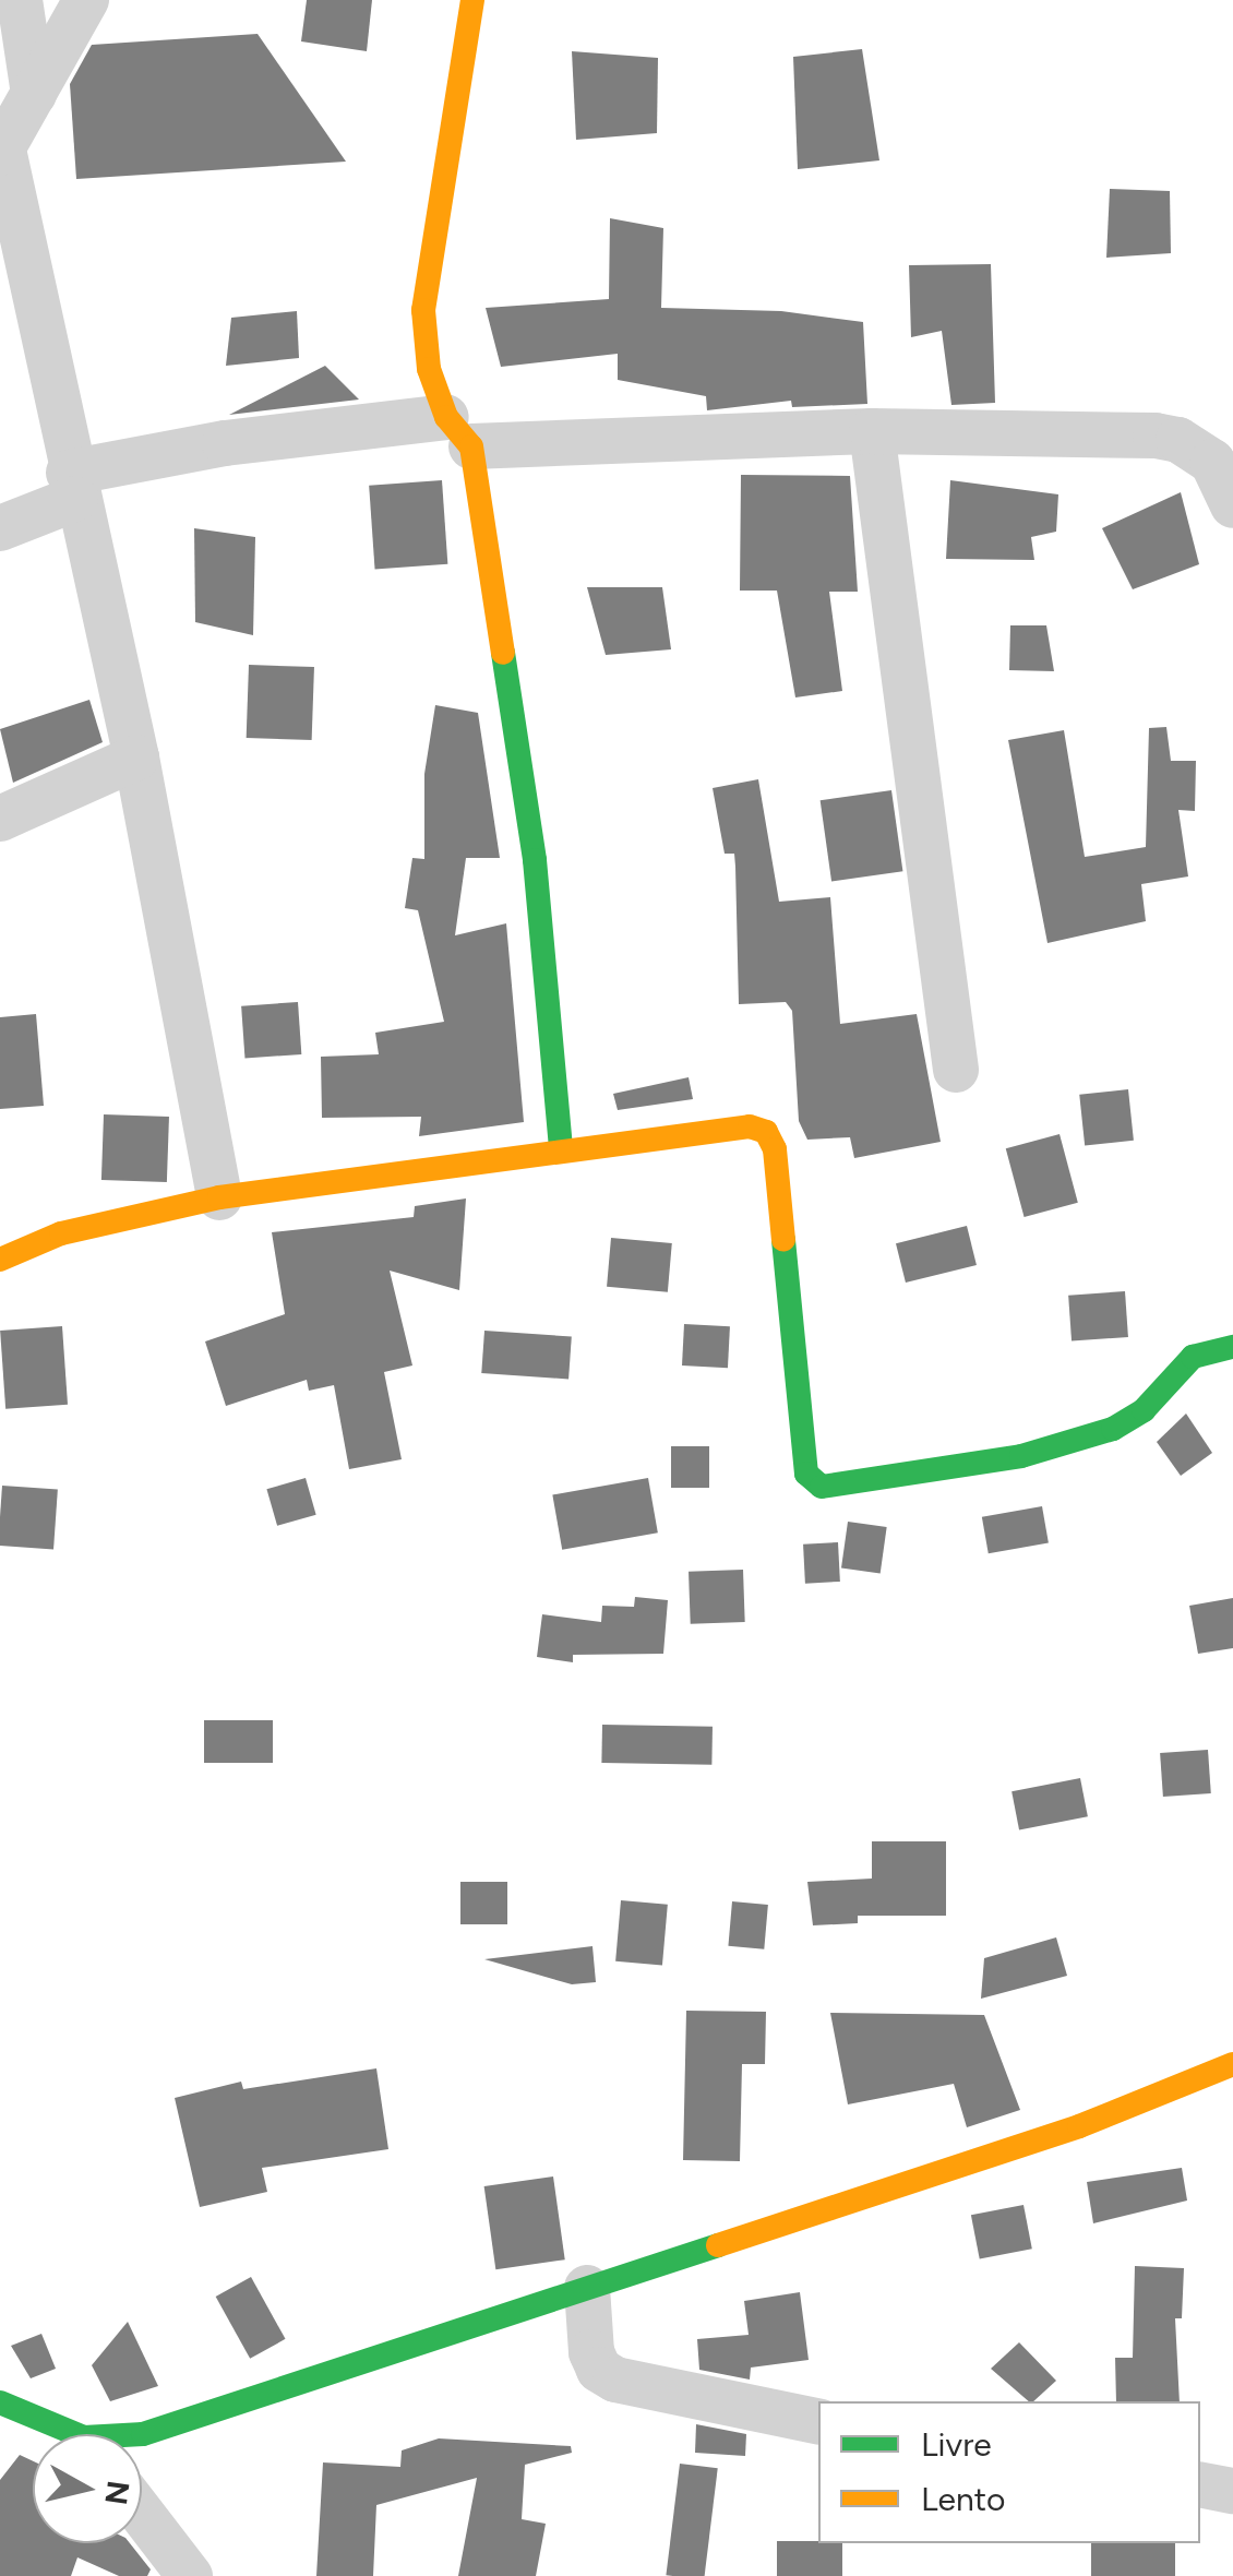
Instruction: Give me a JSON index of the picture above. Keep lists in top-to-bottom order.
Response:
{
  "legend": ["Livre", "Lento"],
  "north": "right"
}
